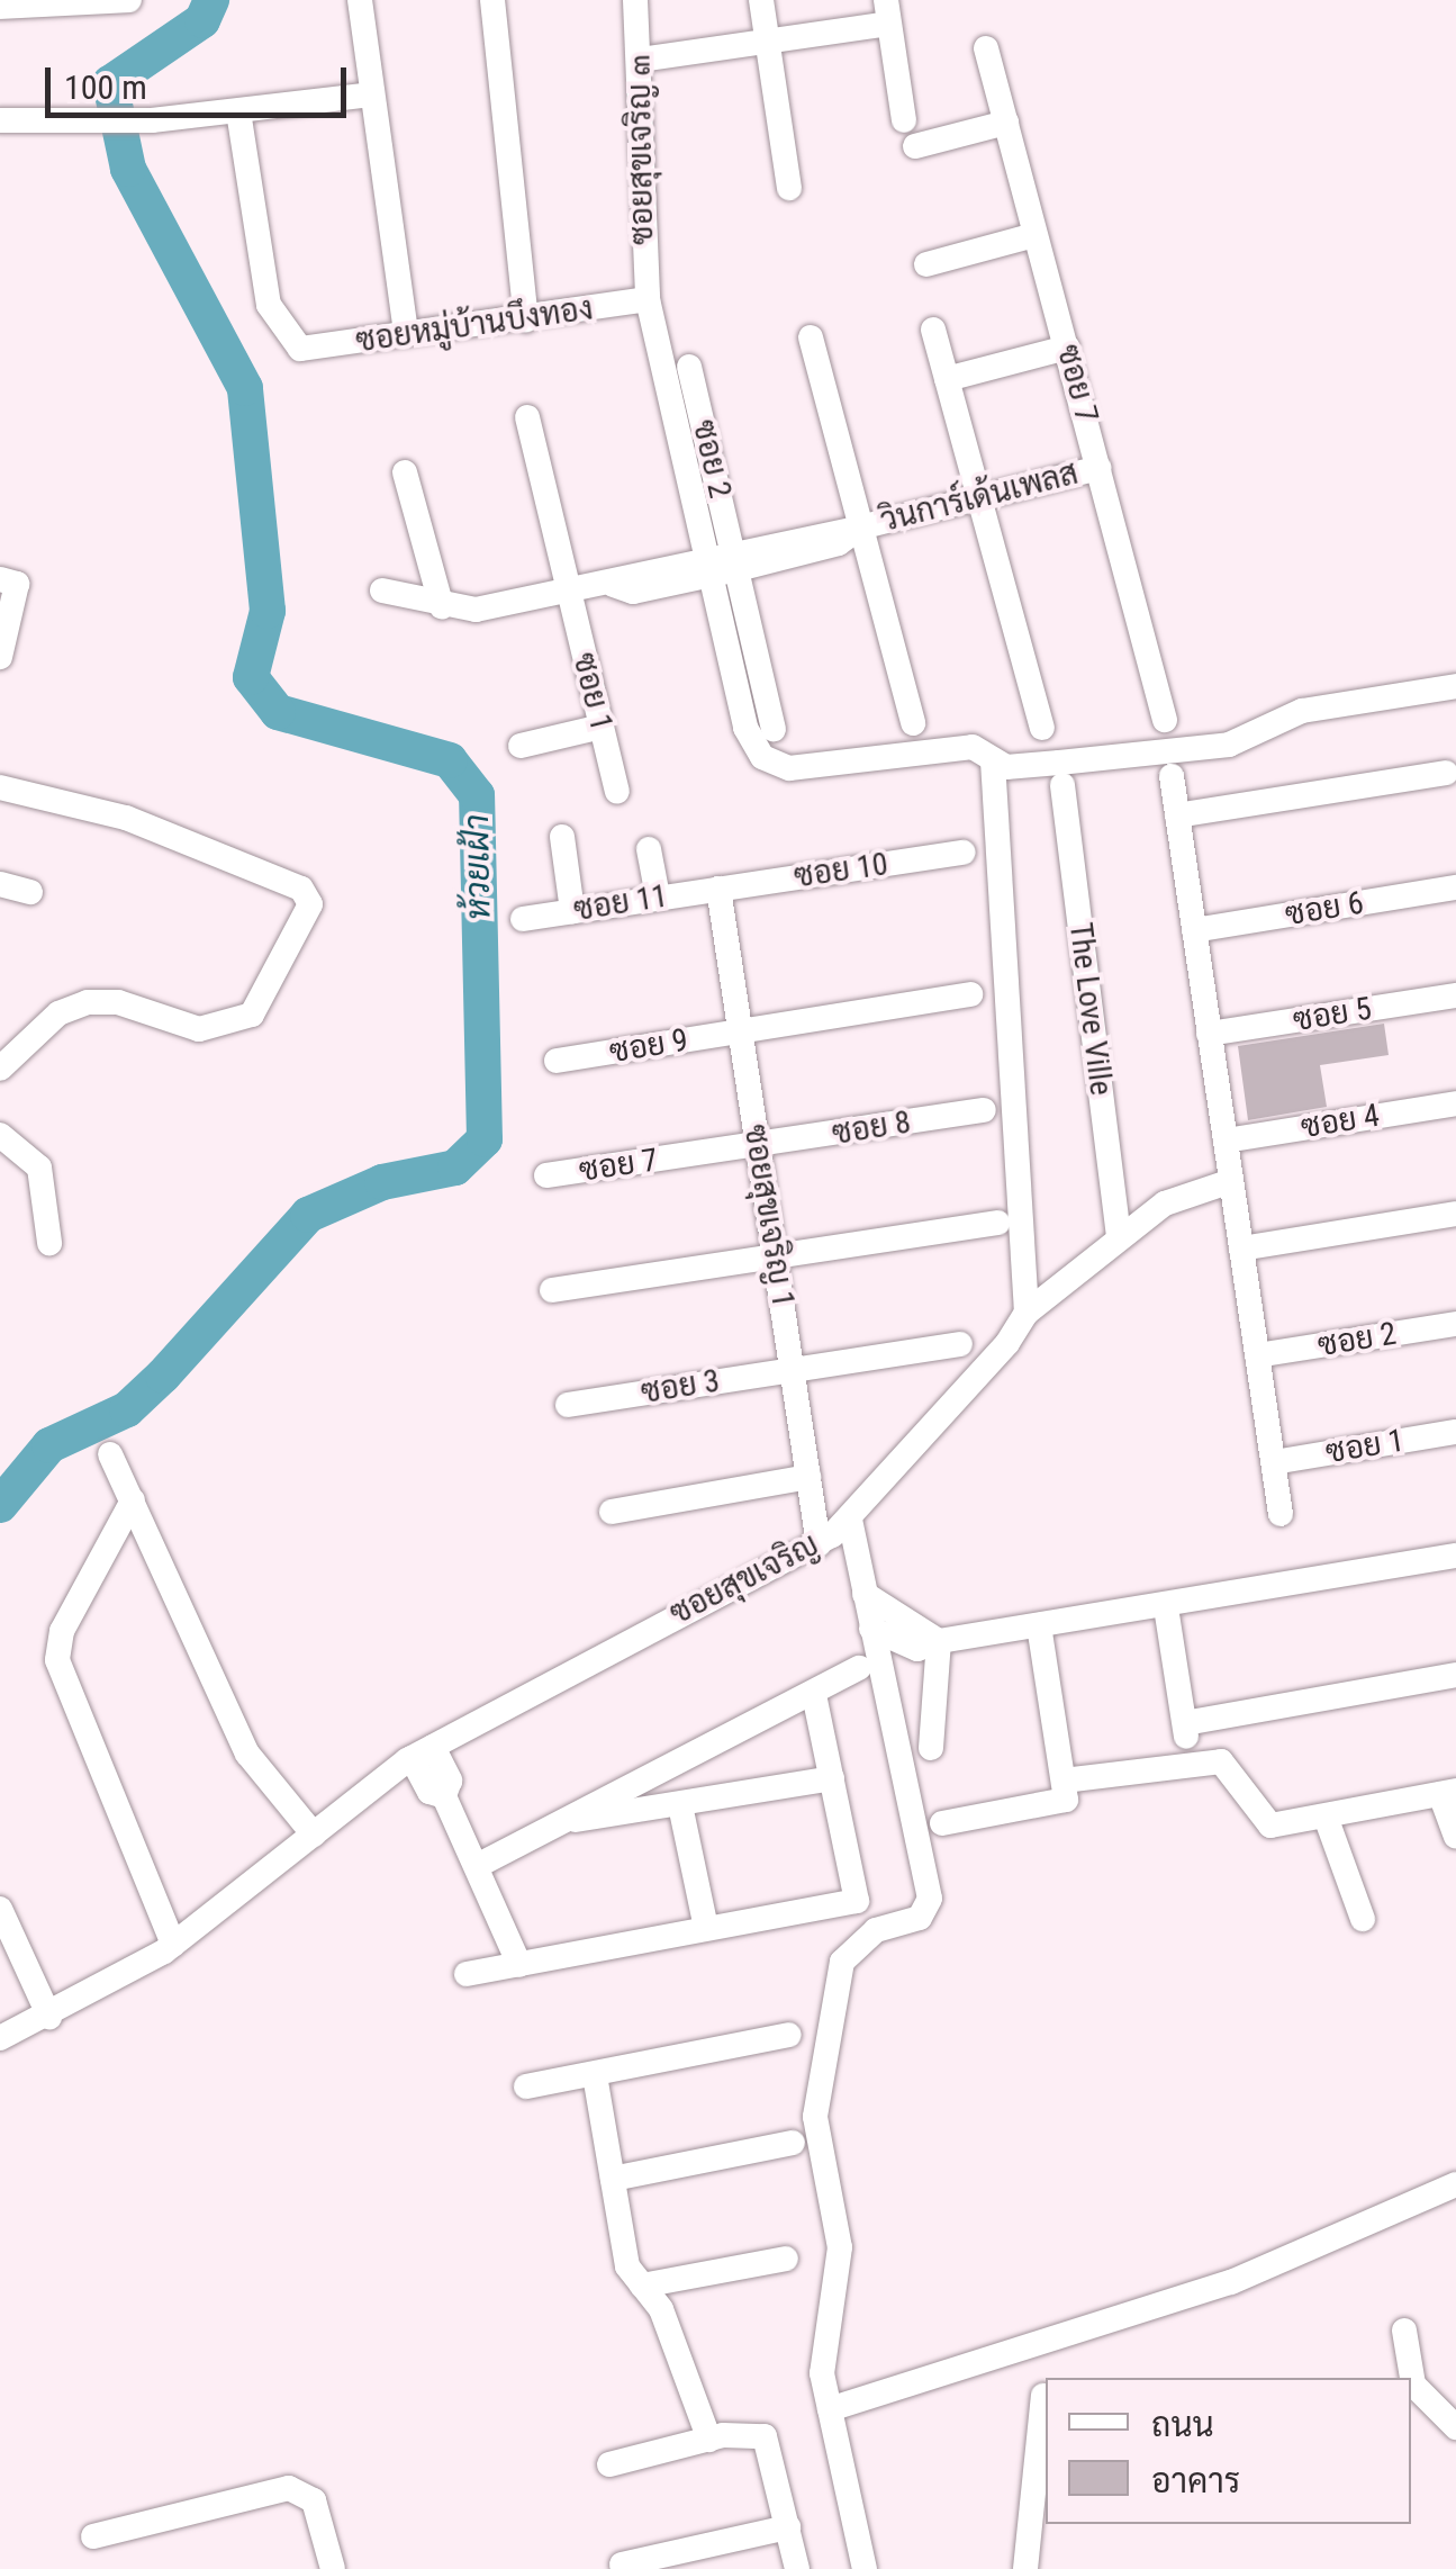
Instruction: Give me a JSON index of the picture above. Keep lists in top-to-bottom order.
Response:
{
  "streets": {
    "street": [
      "ซอยสุขเจริญ ๓",
      "ซอยหมู่บ้านบึงทอง",
      "ซอย 7",
      "ซอย 2",
      "วินการ์เด้นเพลส",
      "ซอย 1",
      "ซอย 10",
      "ซอย 11",
      "ซอย 6",
      "The Love Ville",
      "ซอย 5",
      "ซอย 9",
      "ซอย 4",
      "ซอย 8",
      "ซอยสุขเจริญ 1",
      "ซอย 3",
      "ซอยสุขเจริญ"
    ]
  },
  "crossings": [
    ["ซอยสุขเจริญ ๓", "ซอยหมู่บ้านบึงทอง"],
    ["ซอยสุขเจริญ ๓", "วินการ์เด้นเพลส"],
    ["ซอย 7", "วินการ์เด้นเพลส"],
    ["ซอย 7", "ซอย 8"],
    ["ซอย 7", "ซอยสุขเจริญ 1"],
    ["ซอย 2", "วินการ์เด้นเพลส"],
    ["วินการ์เด้นเพลส", "ซอย 1"],
    ["ซอย 10", "ซอย 11"],
    ["ซอย 10", "ซอยสุขเจริญ 1"],
    ["ซอย 11", "ซอยสุขเจริญ 1"],
    ["The Love Ville", "ซอยสุขเจริญ"],
    ["ซอย 9", "ซอยสุขเจริญ 1"],
    ["ซอย 8", "ซอยสุขเจริญ 1"],
    ["ซอยสุขเจริญ 1", "ซอย 3"],
    ["ซอยสุขเจริญ 1", "ซอยสุขเจริญ"]
  ],
  "water": ["ห้วยเฝ้า"],
  "legend": ["ถนน", "อาคาร"],
  "scale_bar": "100 m"
}
